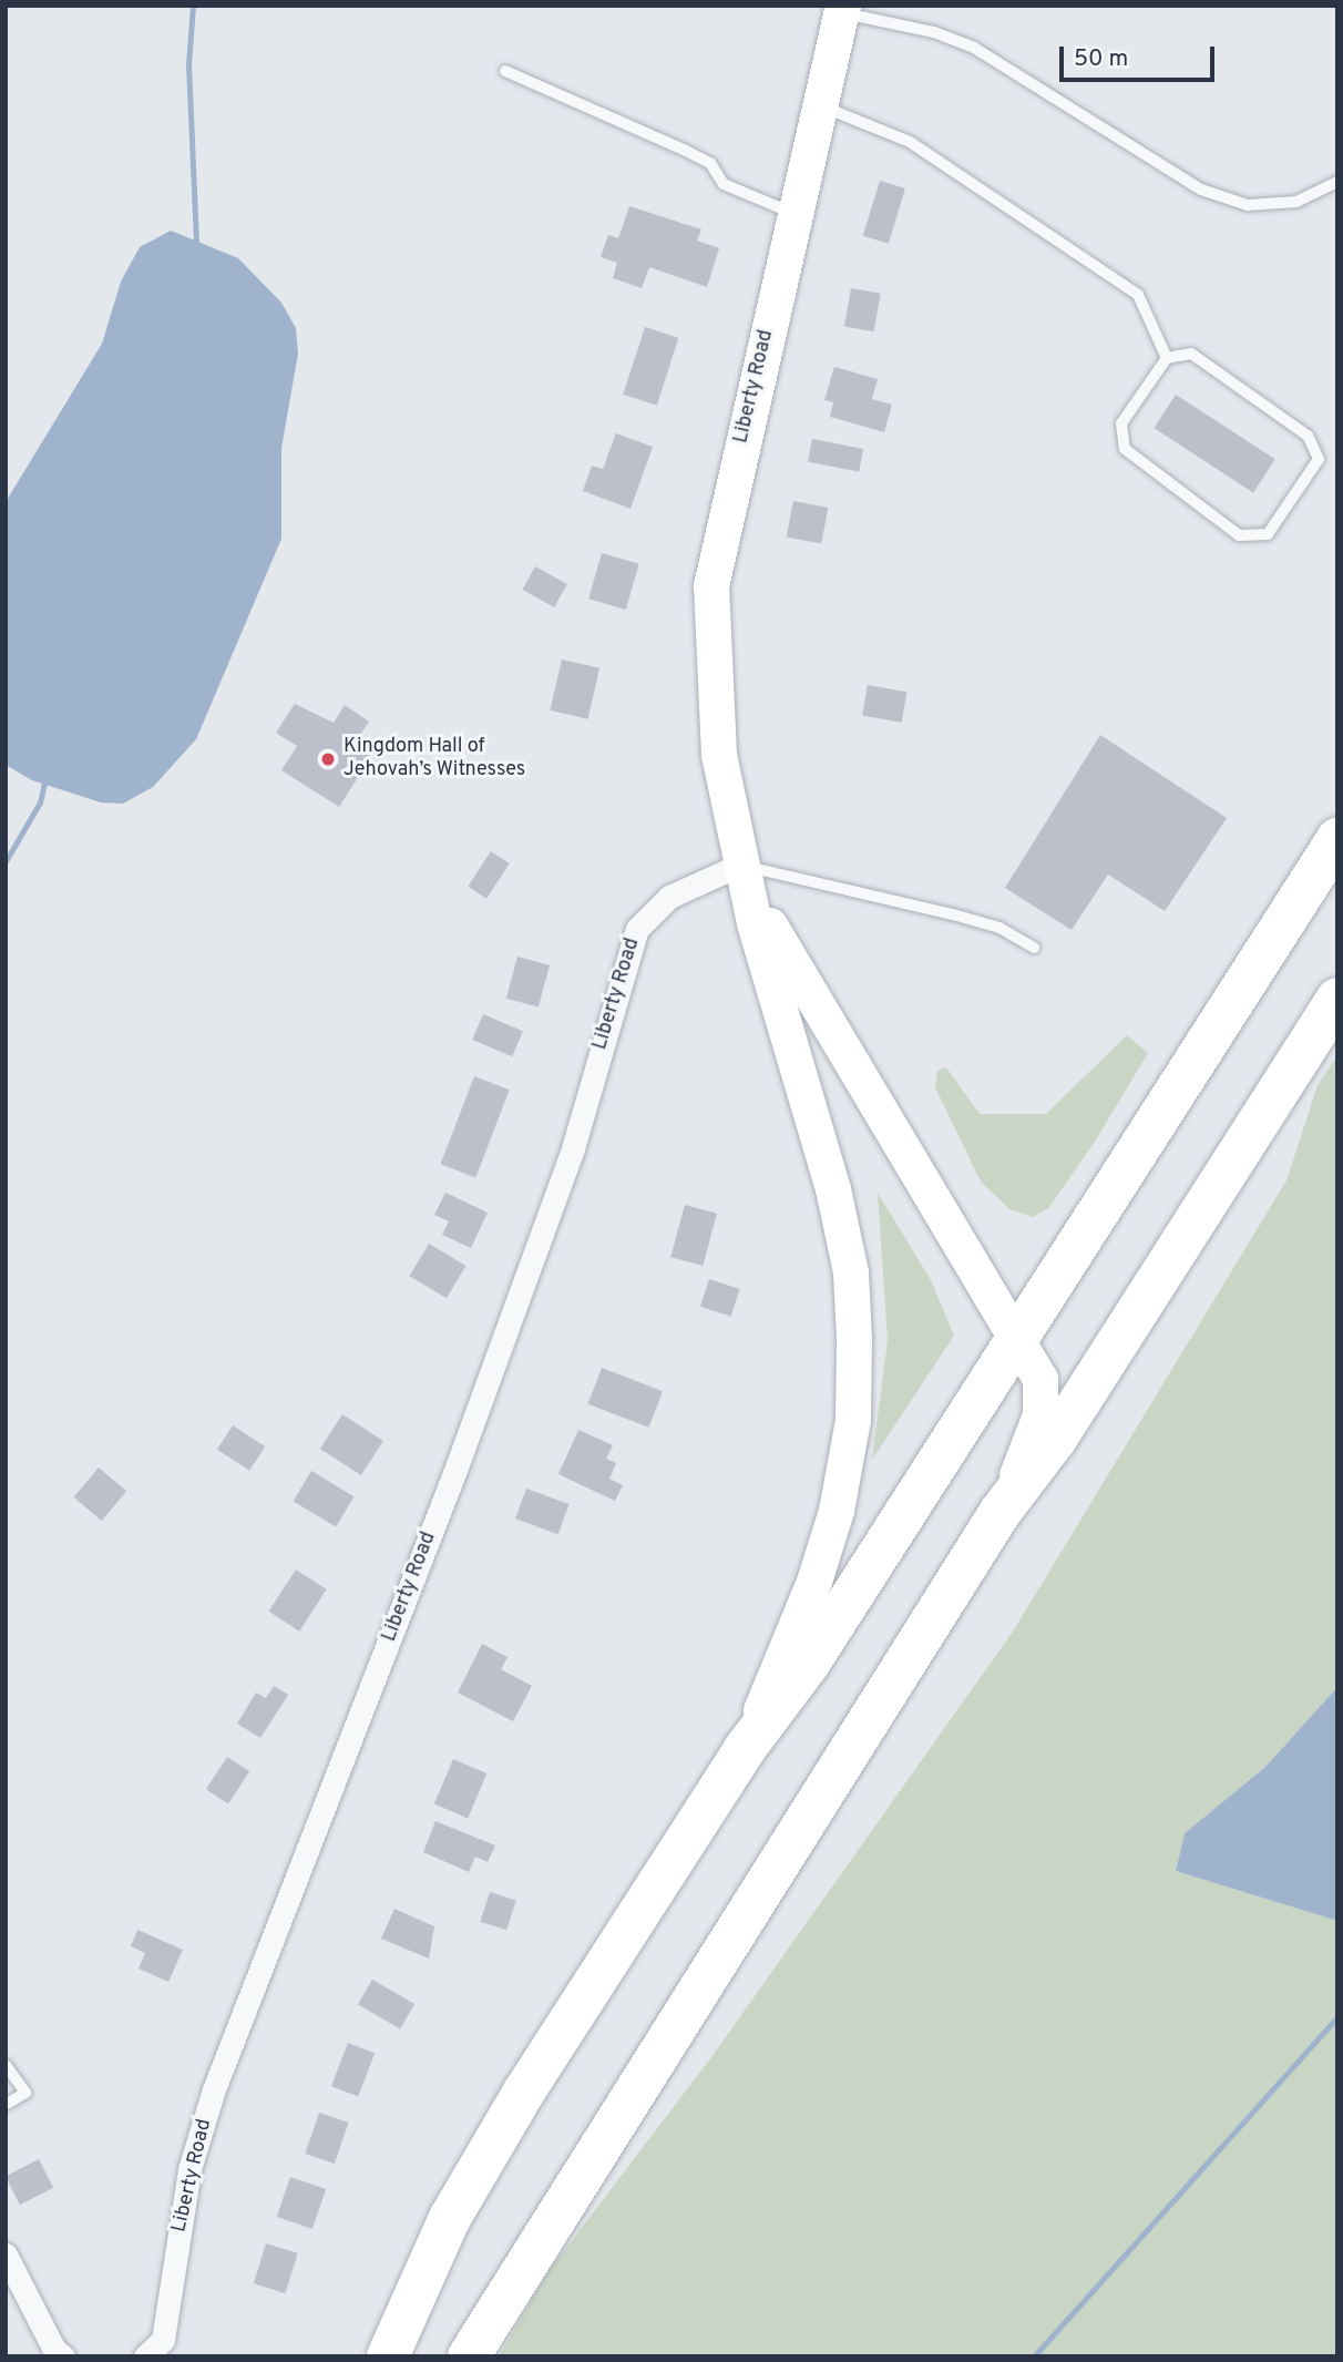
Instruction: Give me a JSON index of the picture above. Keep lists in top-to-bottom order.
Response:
{
  "streets": {
    "street": ["Liberty Road"]
  },
  "places": ["Kingdom Hall of Jehovah’s Witnesses"],
  "scale_bar": "50 m"
}
